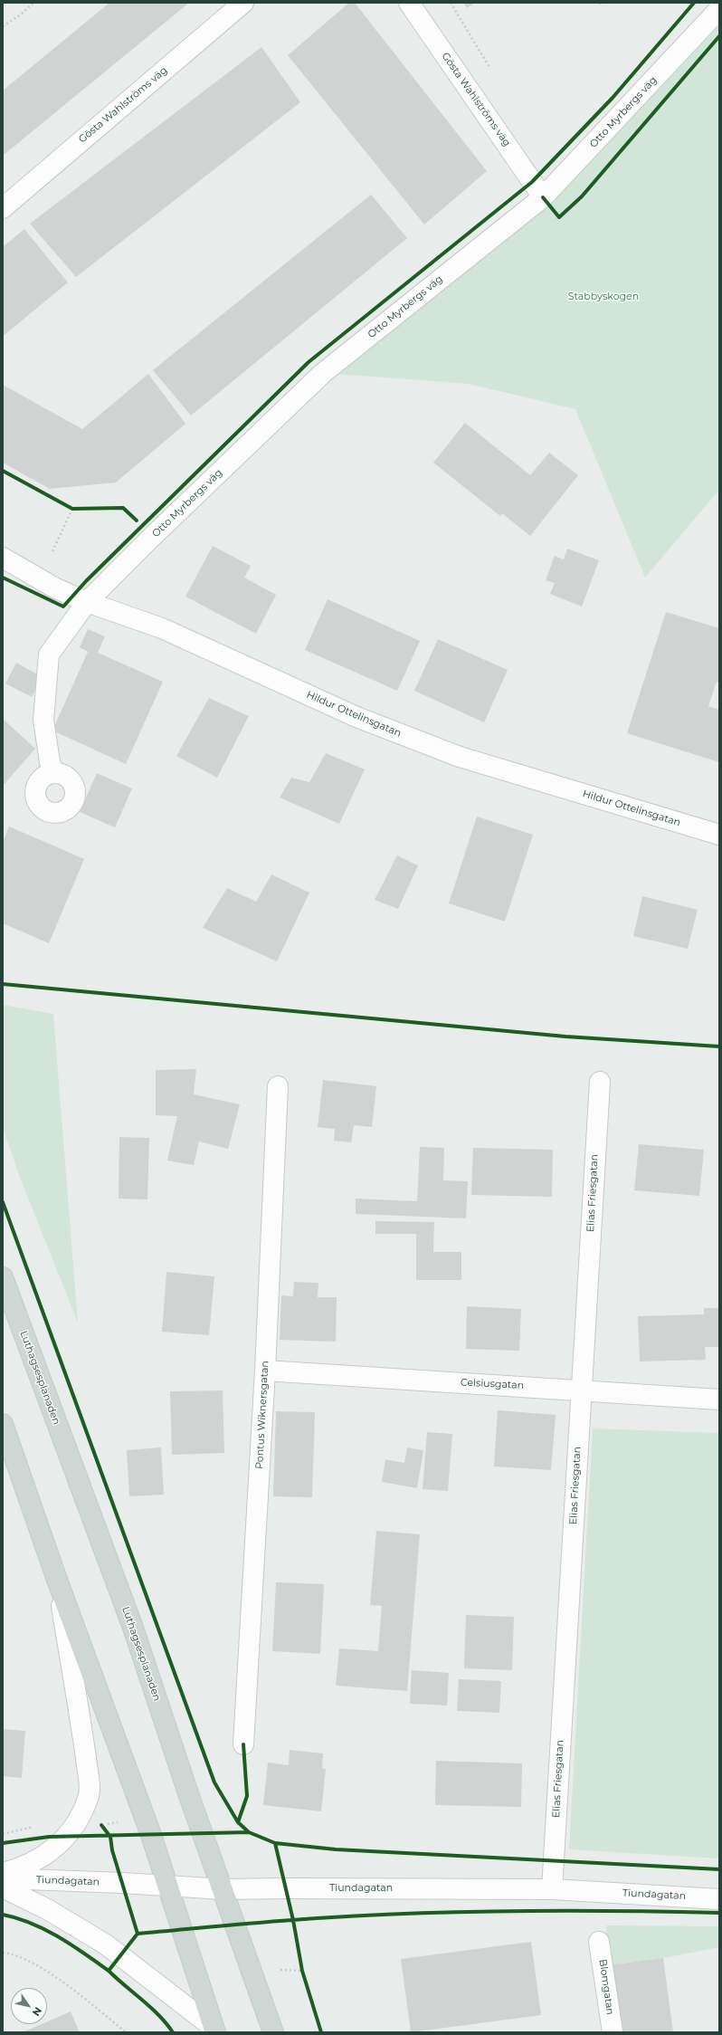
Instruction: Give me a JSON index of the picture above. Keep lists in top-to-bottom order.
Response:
{
  "streets": {
    "main road": ["Luthagsesplanaden"],
    "street": [
      "Gösta Wahlströms väg",
      "Otto Myrbergs väg",
      "Hildur Ottelinsgatan",
      "Elias Friesgatan",
      "Celsiusgatan",
      "Pontus Wiknersgatan",
      "Tiundagatan",
      "Blomgatan"
    ]
  },
  "crossings": [
    ["Gösta Wahlströms väg", "Otto Myrbergs väg"],
    ["Otto Myrbergs väg", "Hildur Ottelinsgatan"],
    ["Elias Friesgatan", "Celsiusgatan"],
    ["Elias Friesgatan", "Tiundagatan"],
    ["Luthagsesplanaden", "Tiundagatan"],
    ["Celsiusgatan", "Pontus Wiknersgatan"]
  ],
  "parks": ["Stabbyskogen"],
  "north": "bottom right"
}
